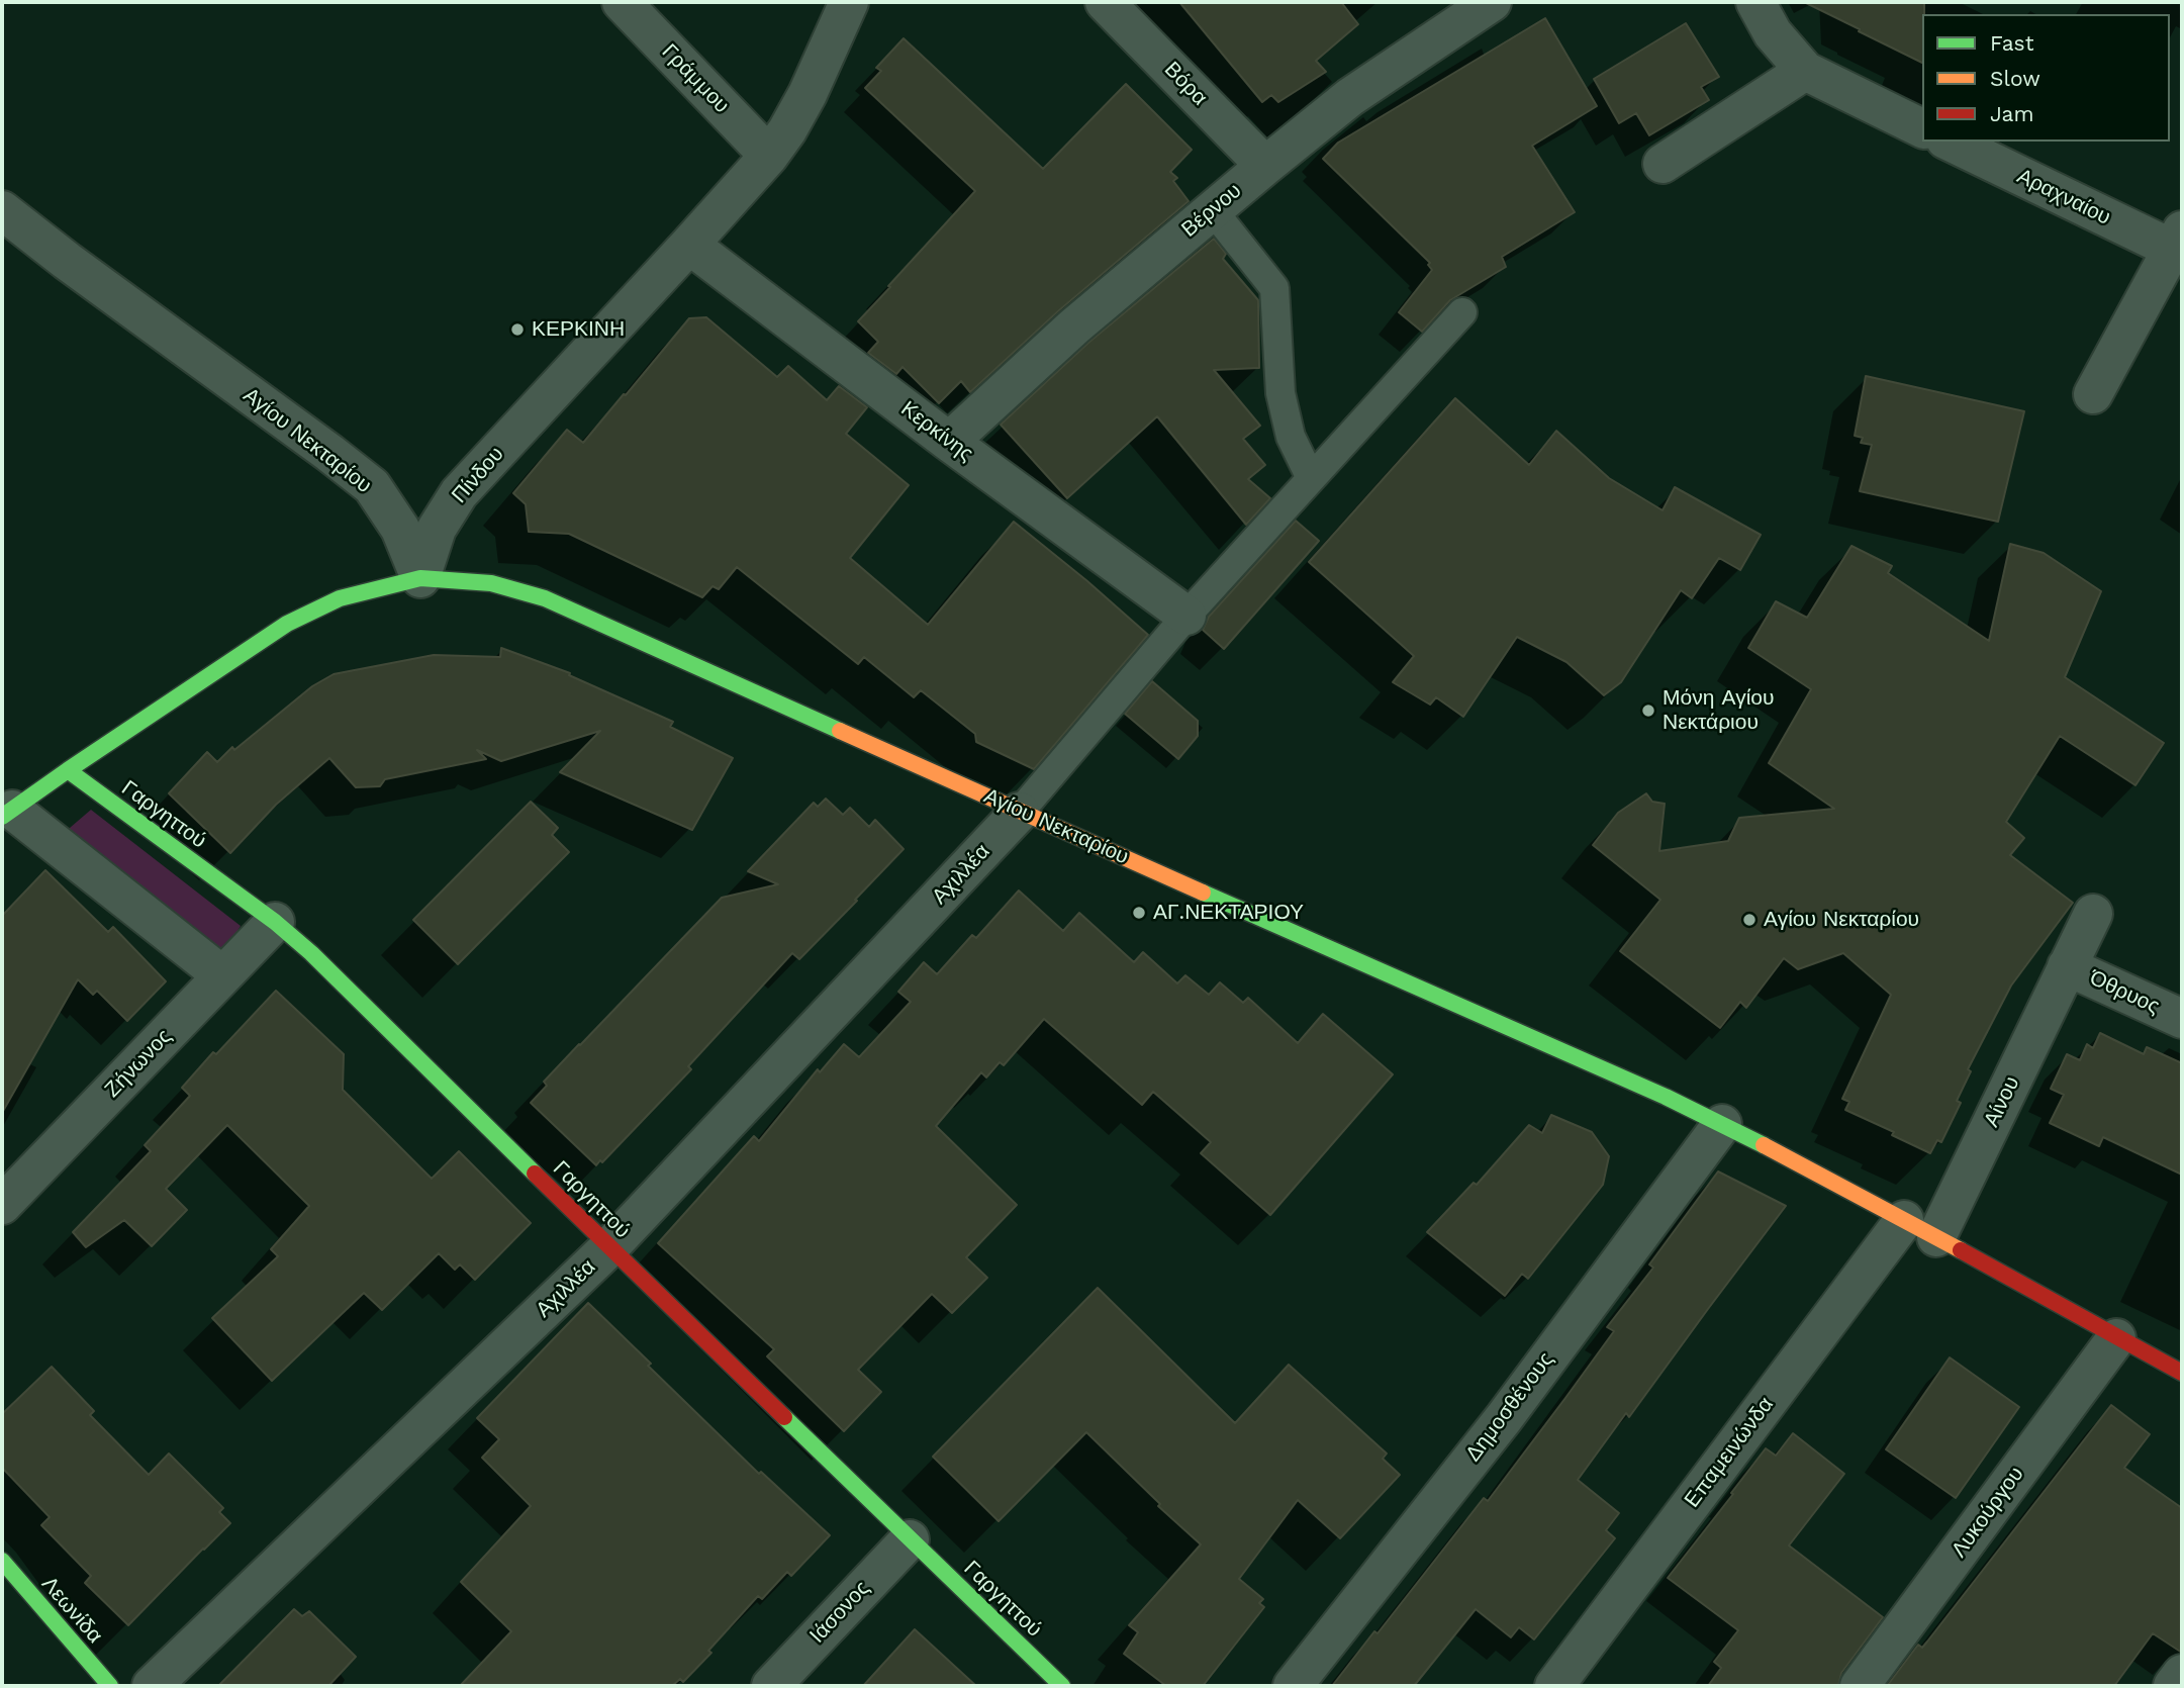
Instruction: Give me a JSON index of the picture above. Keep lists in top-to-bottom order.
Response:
{
  "streets": {
    "street": [
      "Γράμμου",
      "Βόρα",
      "Αραχναίου",
      "Βέρνου",
      "Κερκίνης",
      "Αγίου Νεκταρίου",
      "Πίνδου",
      "Γαργηττού",
      "Αχιλλέα",
      "Όθρυος",
      "Ζήνωνος",
      "Αίνου",
      "Δημοσθένους",
      "Επαμεινώνδα",
      "Λυκούργου",
      "Λεωνίδα",
      "Ιάσονος"
    ]
  },
  "crossings": [
    ["Γράμμου", "Πίνδου"],
    ["Βόρα", "Βέρνου"],
    ["Βέρνου", "Κερκίνης"],
    ["Κερκίνης", "Πίνδου"],
    ["Αγίου Νεκταρίου", "Πίνδου"],
    ["Αγίου Νεκταρίου", "Αχιλλέα"],
    ["Αγίου Νεκταρίου", "Αίνου"],
    ["Αγίου Νεκταρίου", "Δημοσθένους"],
    ["Αγίου Νεκταρίου", "Επαμεινώνδα"],
    ["Αγίου Νεκταρίου", "Λυκούργου"],
    ["Γαργηττού", "Αχιλλέα"],
    ["Γαργηττού", "Ζήνωνος"],
    ["Γαργηττού", "Ιάσονος"],
    ["Όθρυος", "Αίνου"],
    ["Αίνου", "Επαμεινώνδα"]
  ],
  "places": [
    "ΚΕΡΚΙΝΗ",
    "Μόνη Αγίου Νεκτάριου",
    "ΑΓ.ΝΕΚΤΑΡΙΟΥ",
    "Αγίου Νεκταρίου"
  ],
  "legend": ["Fast", "Slow", "Jam"]
}
